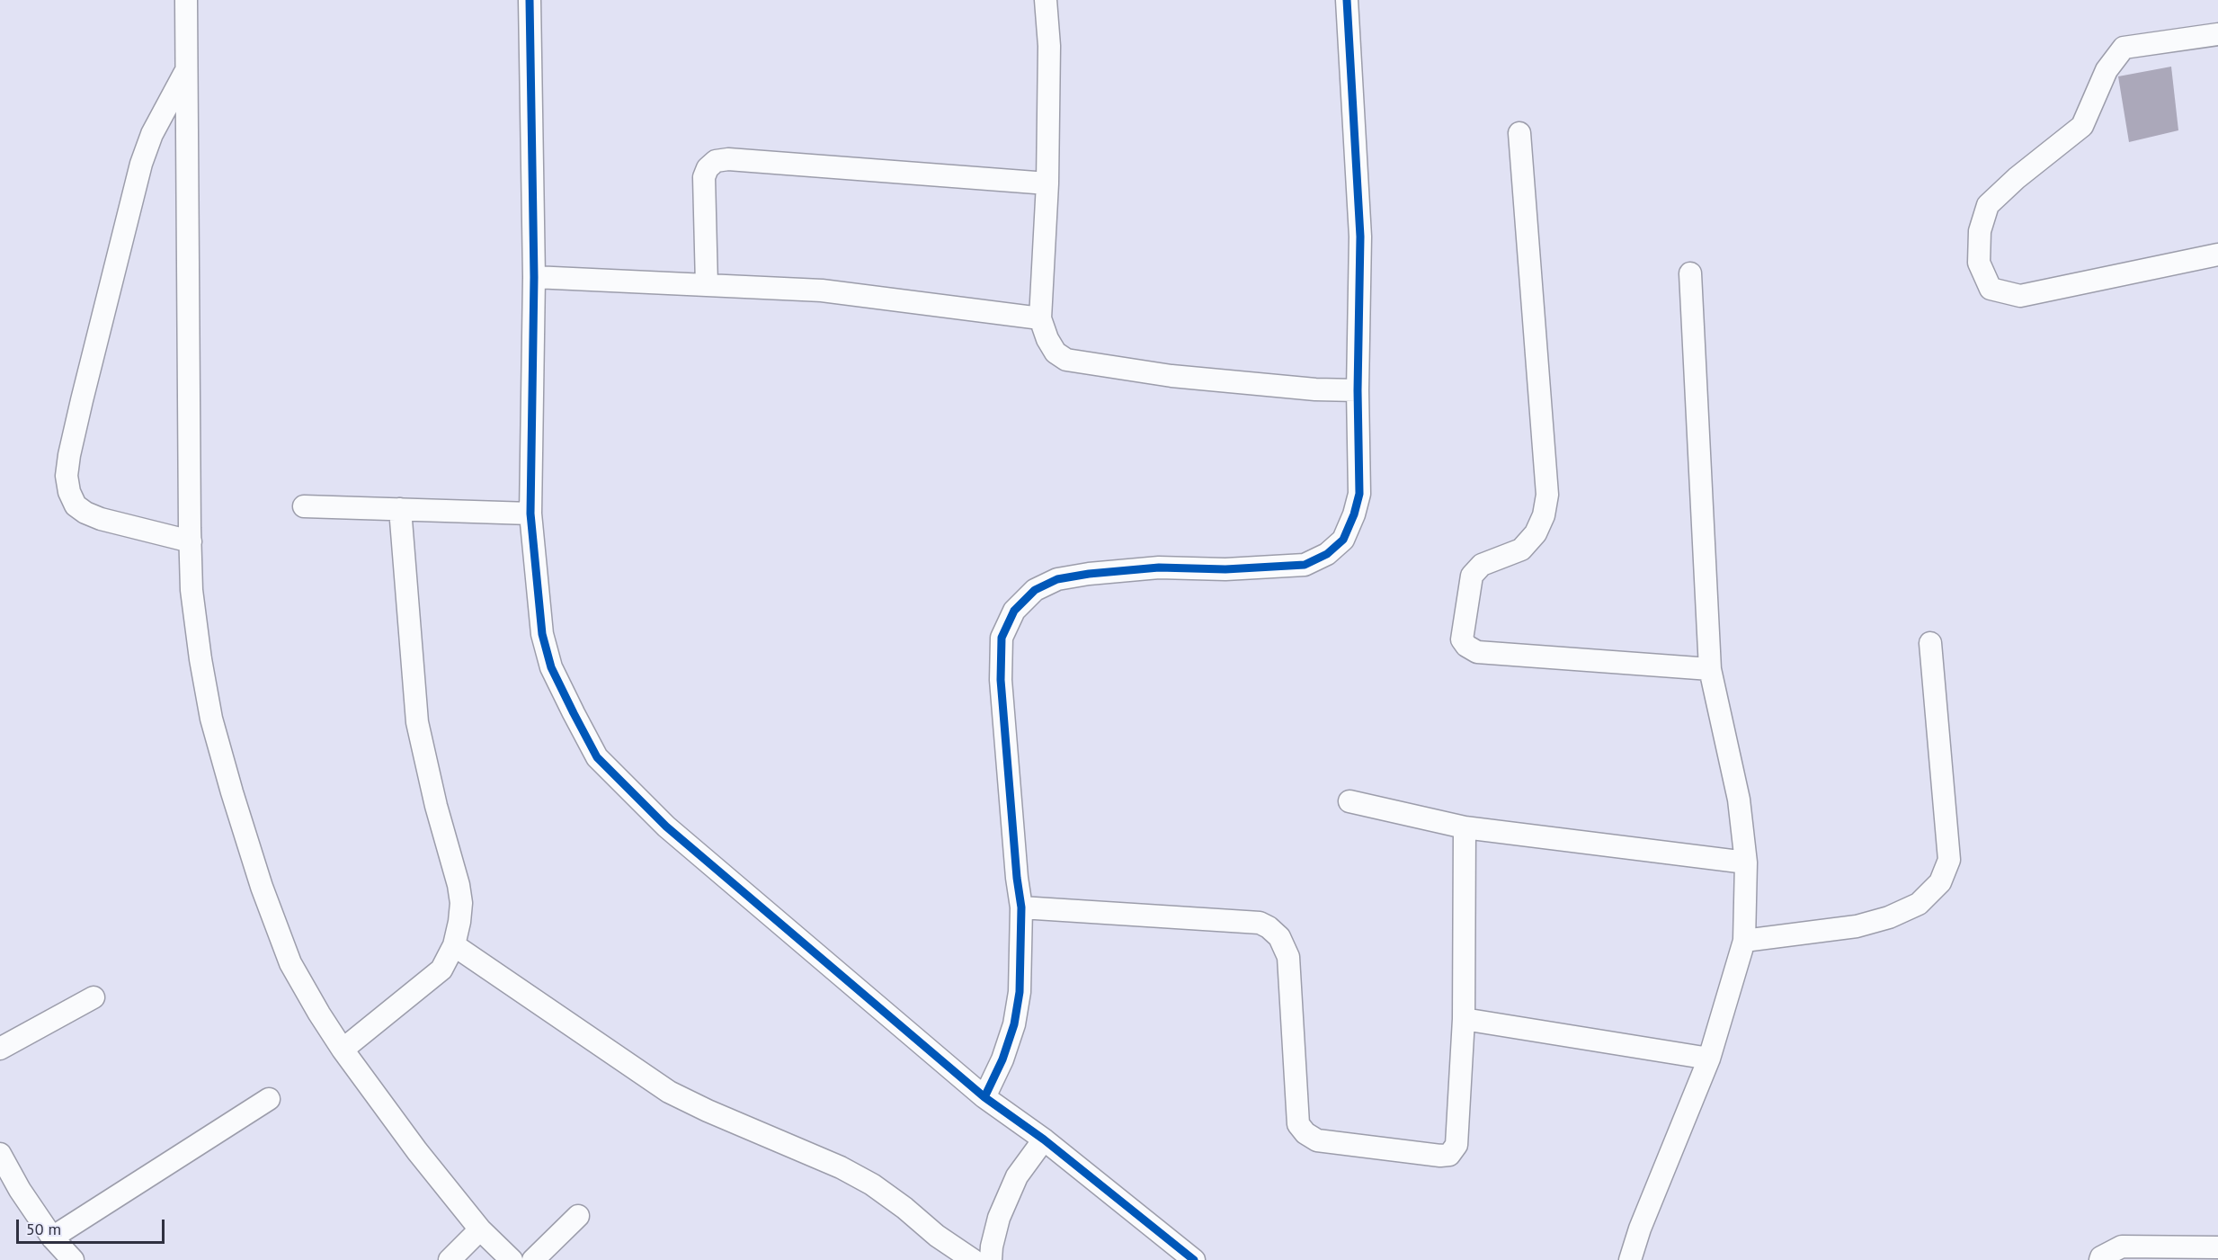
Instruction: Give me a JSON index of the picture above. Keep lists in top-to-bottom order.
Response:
{
  "scale_bar": "50 m"
}
